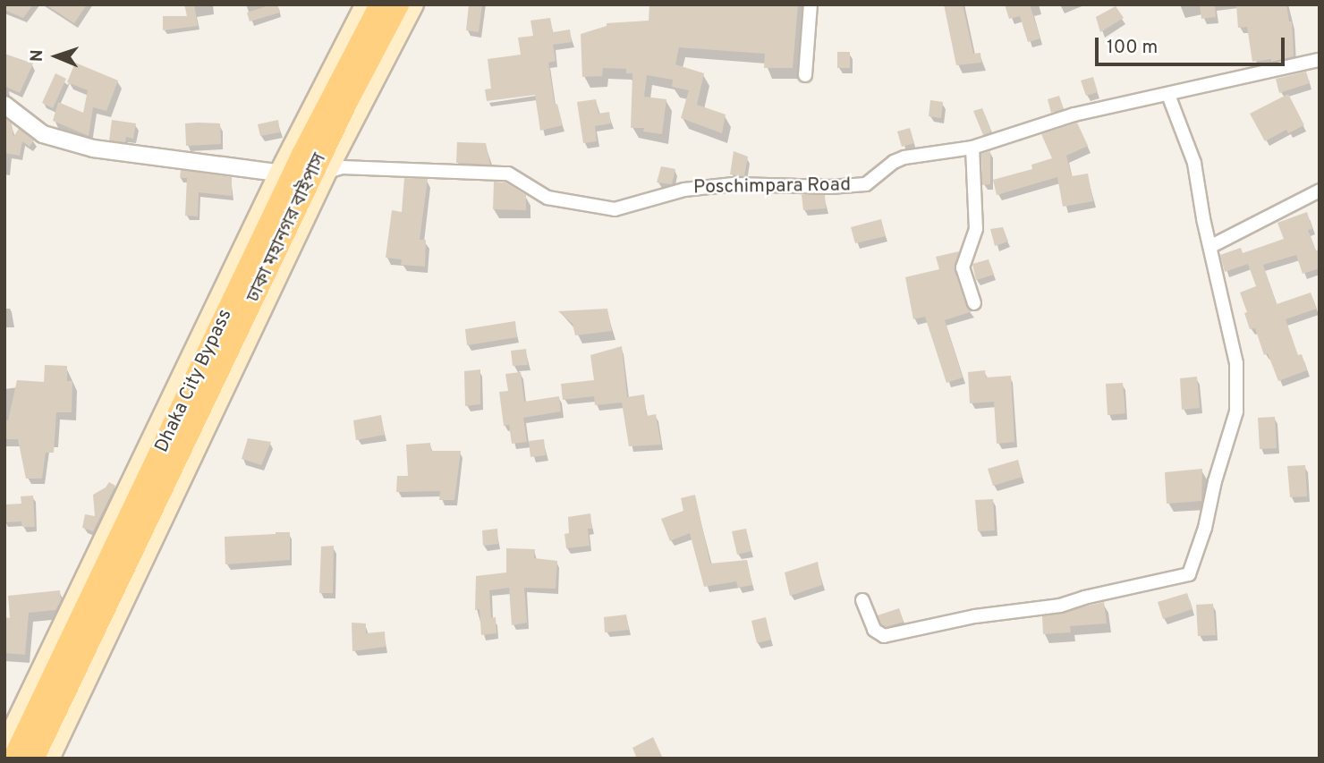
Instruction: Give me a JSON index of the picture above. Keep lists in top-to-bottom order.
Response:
{
  "streets": {
    "highway": ["ঢাকা মহানগর বাইপাস", "Dhaka City Bypass"],
    "street": ["Poschimpara Road"]
  },
  "scale_bar": "100 m",
  "north": "left"
}
